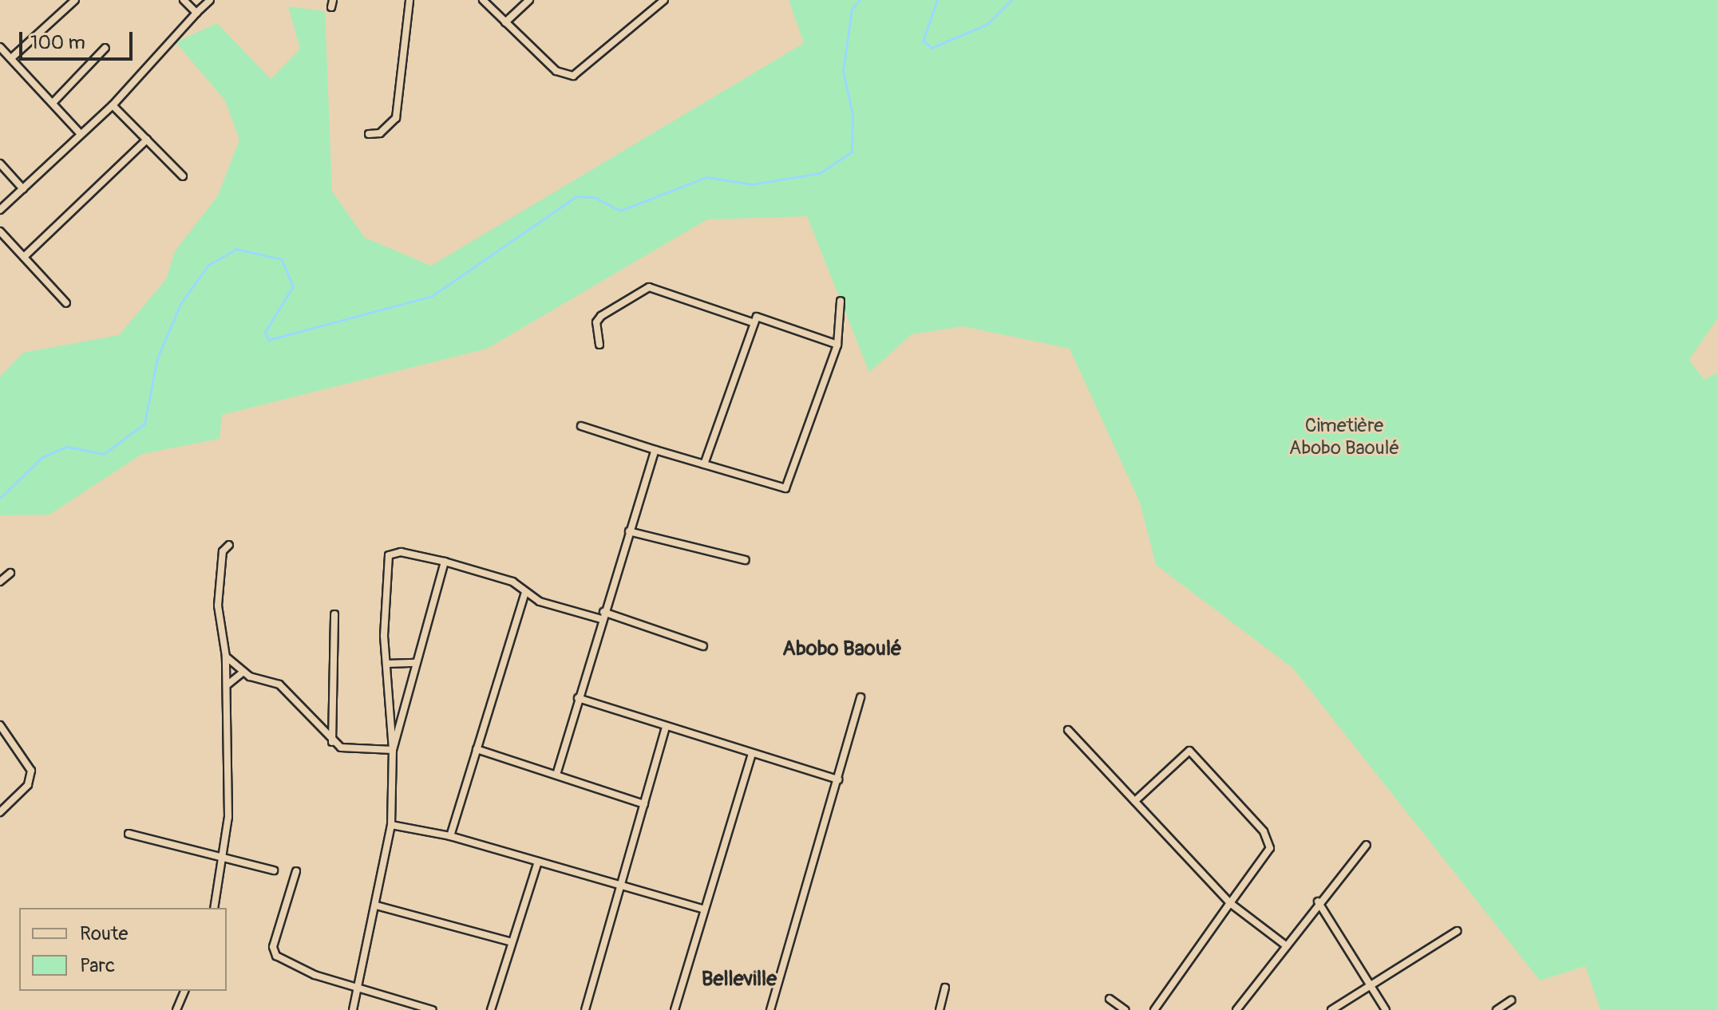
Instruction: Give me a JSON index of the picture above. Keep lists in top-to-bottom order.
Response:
{
  "districts": ["Abobo Baoulé", "Belleville"],
  "parks": ["Cimetière Abobo Baoulé"],
  "legend": ["Route", "Parc"],
  "scale_bar": "100 m"
}
